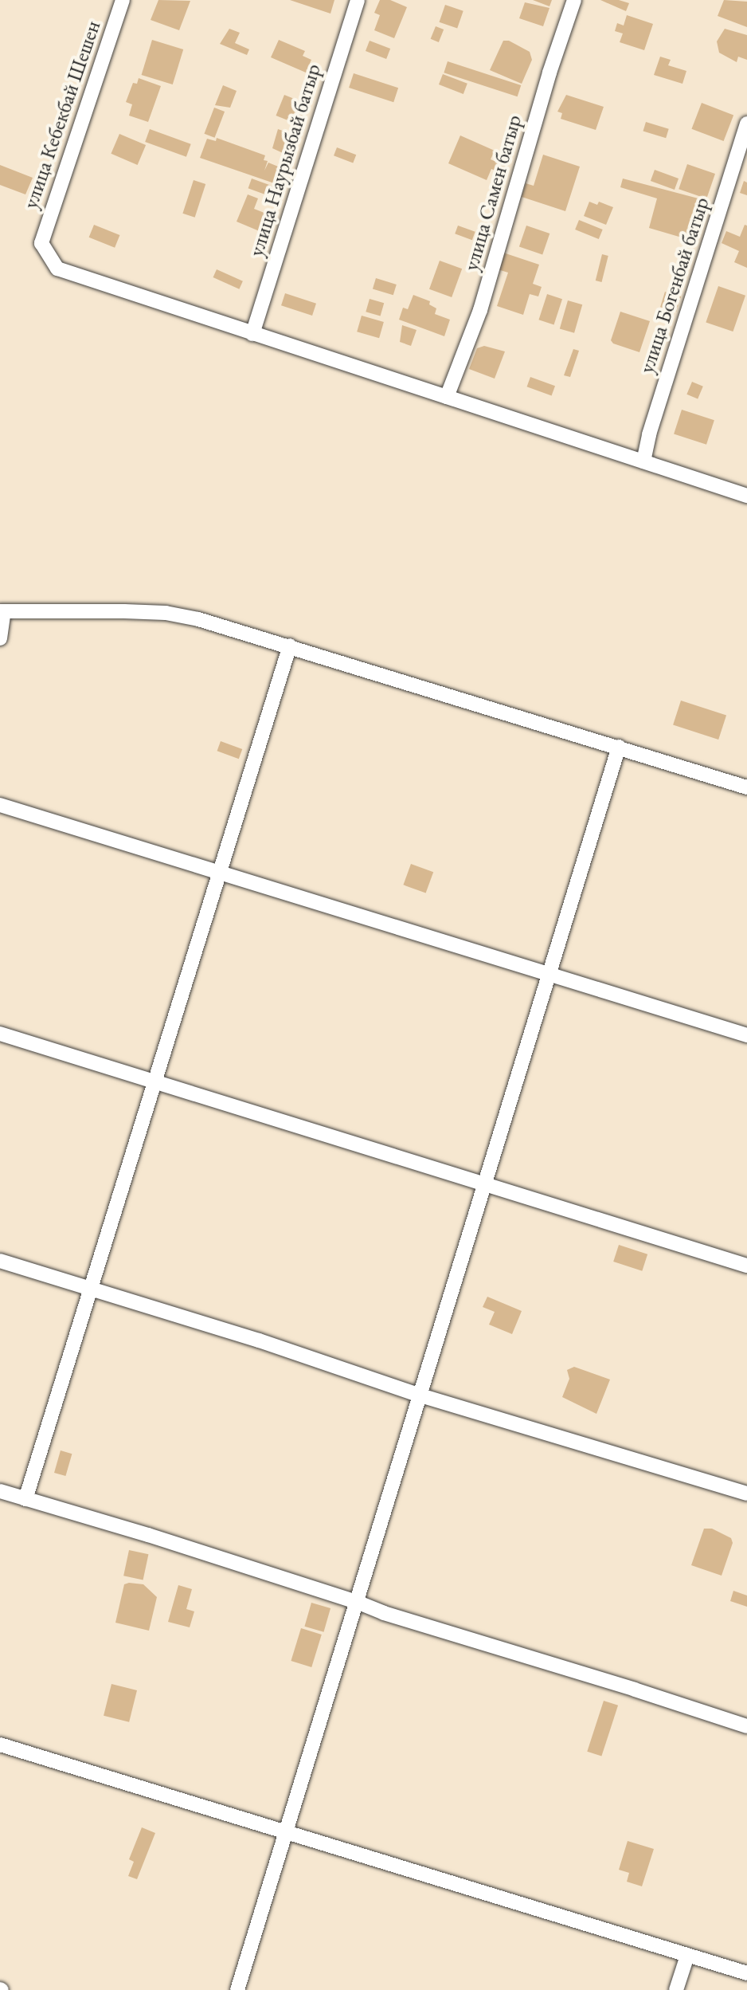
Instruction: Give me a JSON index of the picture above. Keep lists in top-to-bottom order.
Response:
{
  "streets": {
    "street": [
      "улица Кебекбай Шешен",
      "улица Наурызбай батыр",
      "улица Самен батыр",
      "улица Богенбай батыр"
    ]
  },
  "crossings": [
    ["улица Кебекбай Шешен", "улица Наурызбай батыр"]
  ]
}
